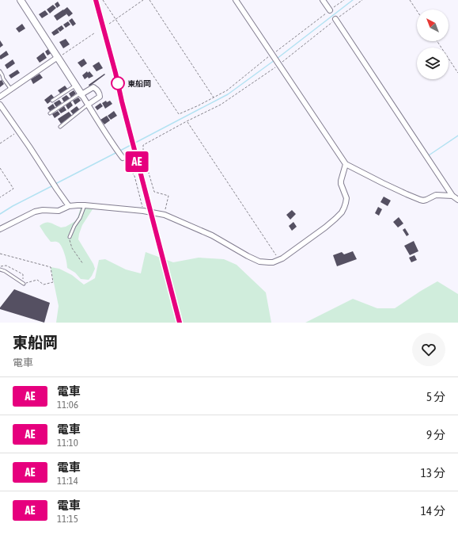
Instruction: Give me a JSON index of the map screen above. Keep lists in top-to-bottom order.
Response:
{
  "places": ["東船岡"],
  "north": "top left",
  "page": {
    "on_map": "AE",
    "heading": ["東船岡", "電車"],
    "list": [
      {
        "mark": "AE",
        "name": "電車",
        "note": "11:06",
        "value": "5 分"
      },
      {
        "mark": "AE",
        "name": "電車",
        "note": "11:10",
        "value": "9 分"
      },
      {
        "mark": "AE",
        "name": "電車",
        "note": "11:14",
        "value": "13 分"
      },
      {
        "mark": "AE",
        "name": "電車",
        "note": "11:15",
        "value": "14 分"
      }
    ]
  }
}
